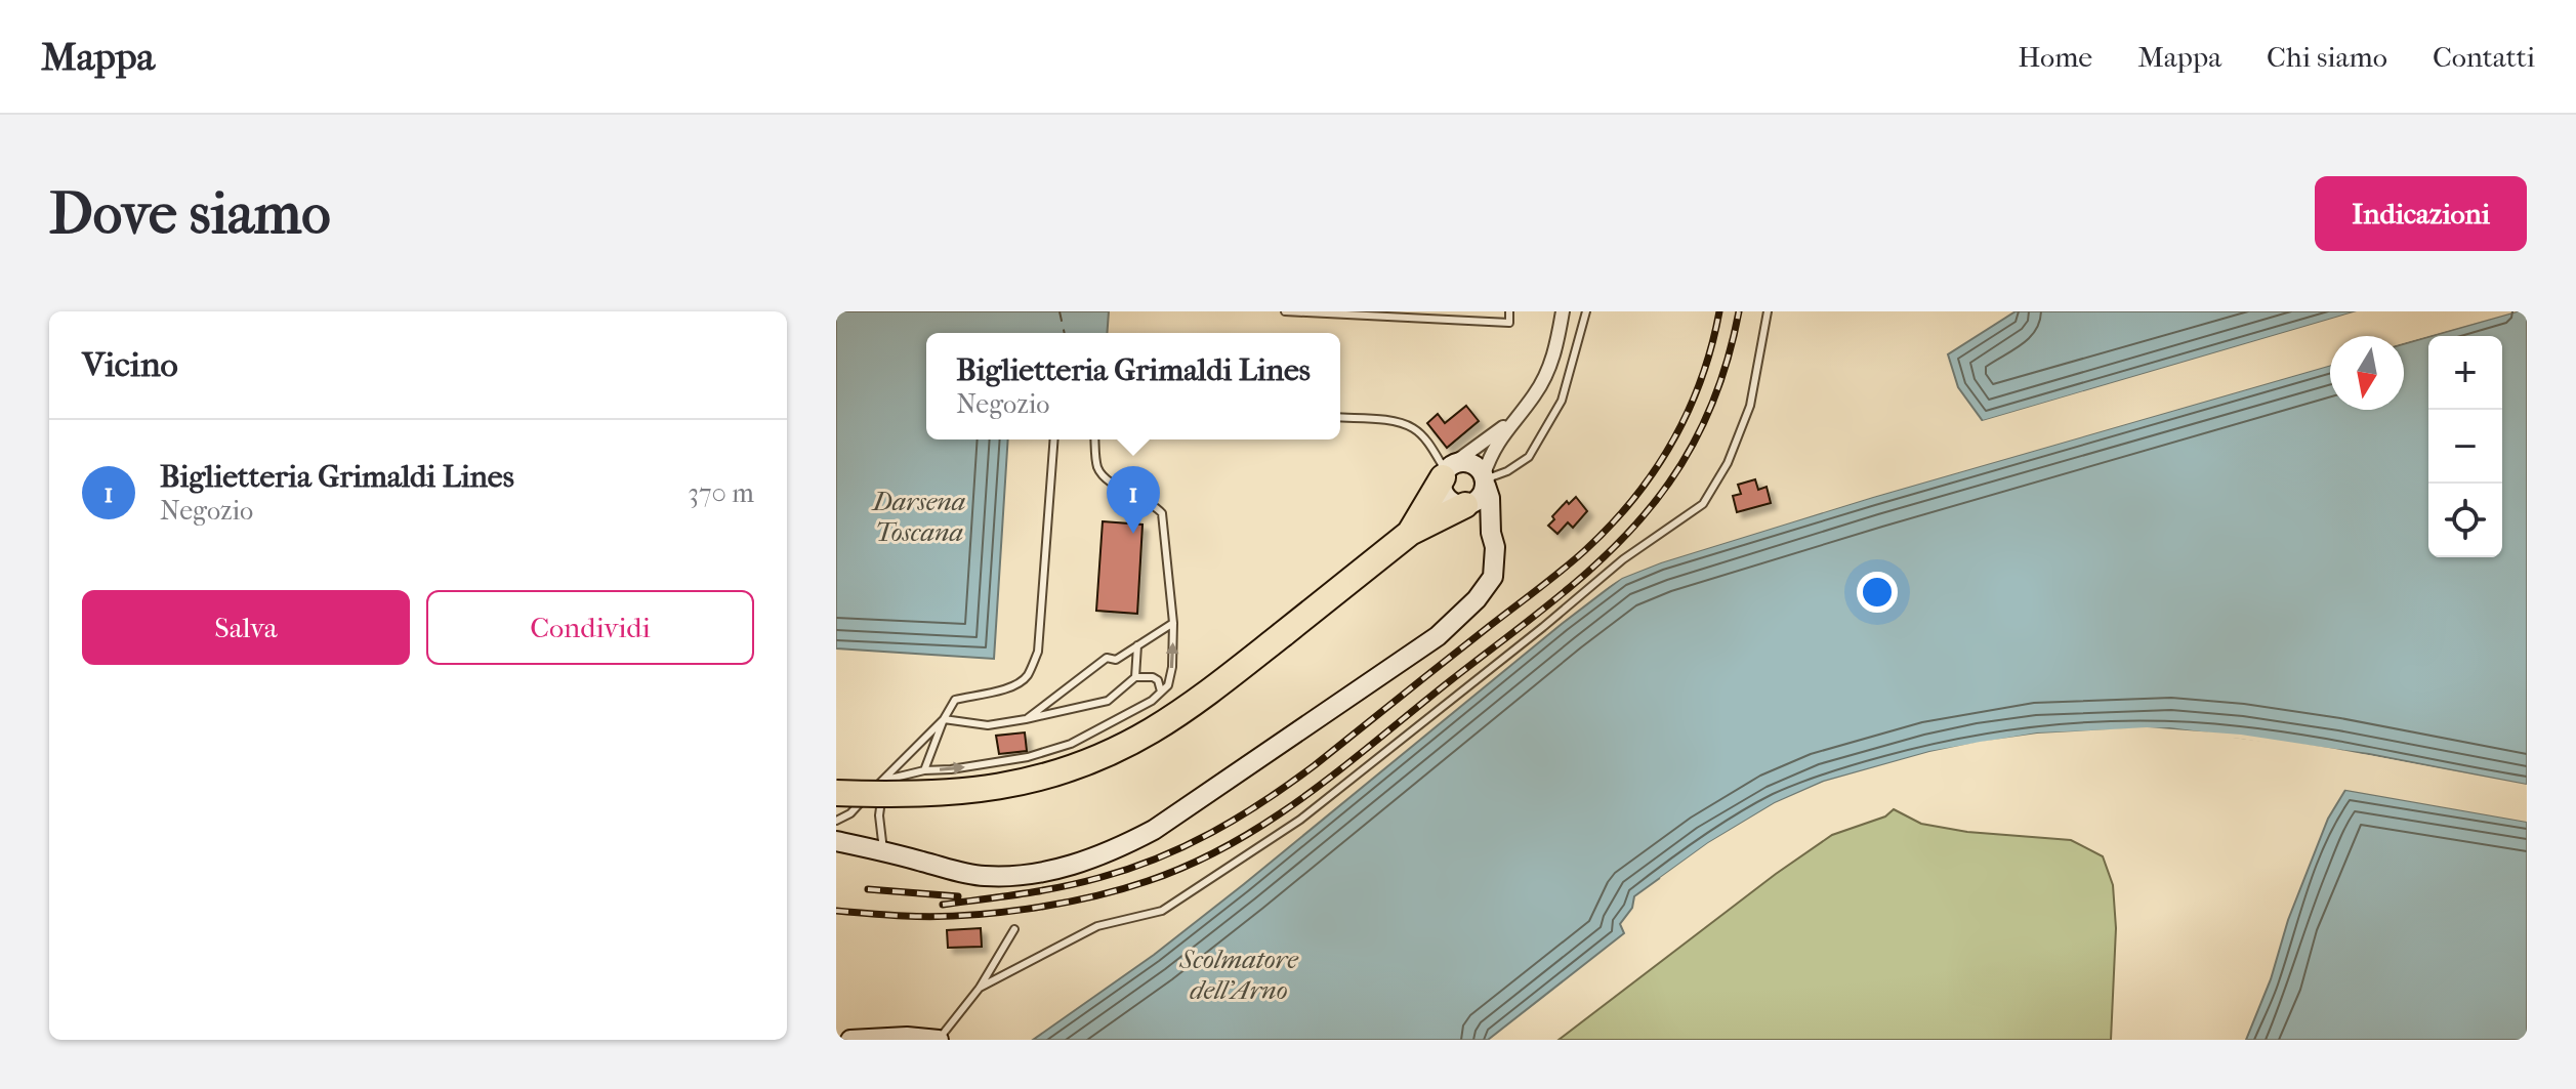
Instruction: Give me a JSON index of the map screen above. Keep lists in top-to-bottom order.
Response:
{
  "water": ["Darsena Toscana", "Scolmatore dell'Arno"],
  "north": "bottom",
  "page": {
    "header": "Mappa",
    "nav": [
      "Home",
      "Mappa",
      "Chi siamo",
      "Contatti"
    ],
    "buttons": [
      "Indicazioni",
      ["Salva", "Condividi"]
    ],
    "title": "Dove siamo",
    "heading": "Vicino",
    "popup": ["Biglietteria Grimaldi Lines", "Negozio"],
    "map_buttons": ["+", "−"],
    "list": [
      {
        "mark": "1",
        "name": "Biglietteria Grimaldi Lines",
        "note": "Negozio",
        "value": "370 m"
      }
    ],
    "pins": "1"
  }
}
